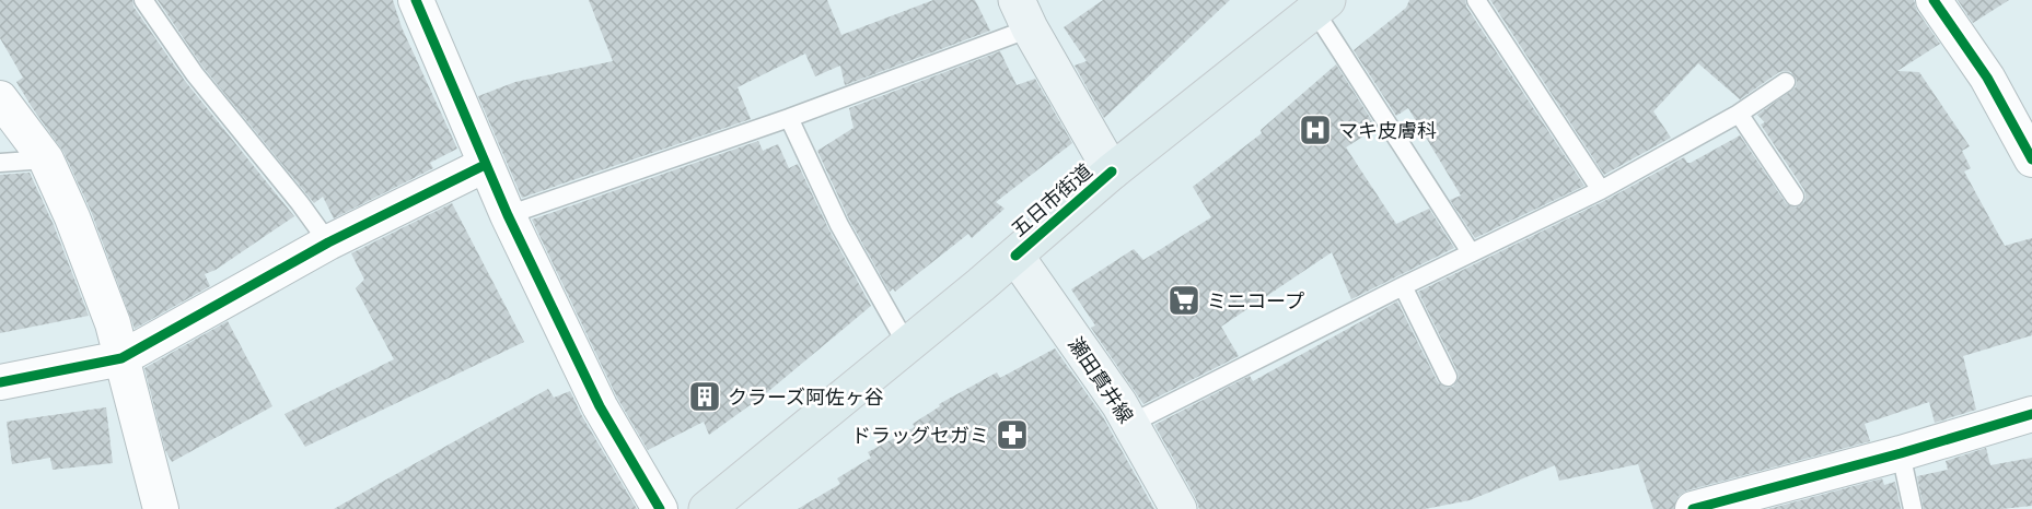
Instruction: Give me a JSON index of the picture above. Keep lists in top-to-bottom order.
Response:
{
  "streets": {
    "main road": ["五日市街道", "瀬田貫井線"]
  },
  "crossings": [
    ["五日市街道", "瀬田貫井線"]
  ],
  "places": {
    "hospital": ["マキ皮膚科"],
    "supermarket": ["ミニコープ"],
    "building": ["クラーズ阿佐ヶ谷"],
    "pharmacy": ["ドラッグセガミ"]
  }
}
